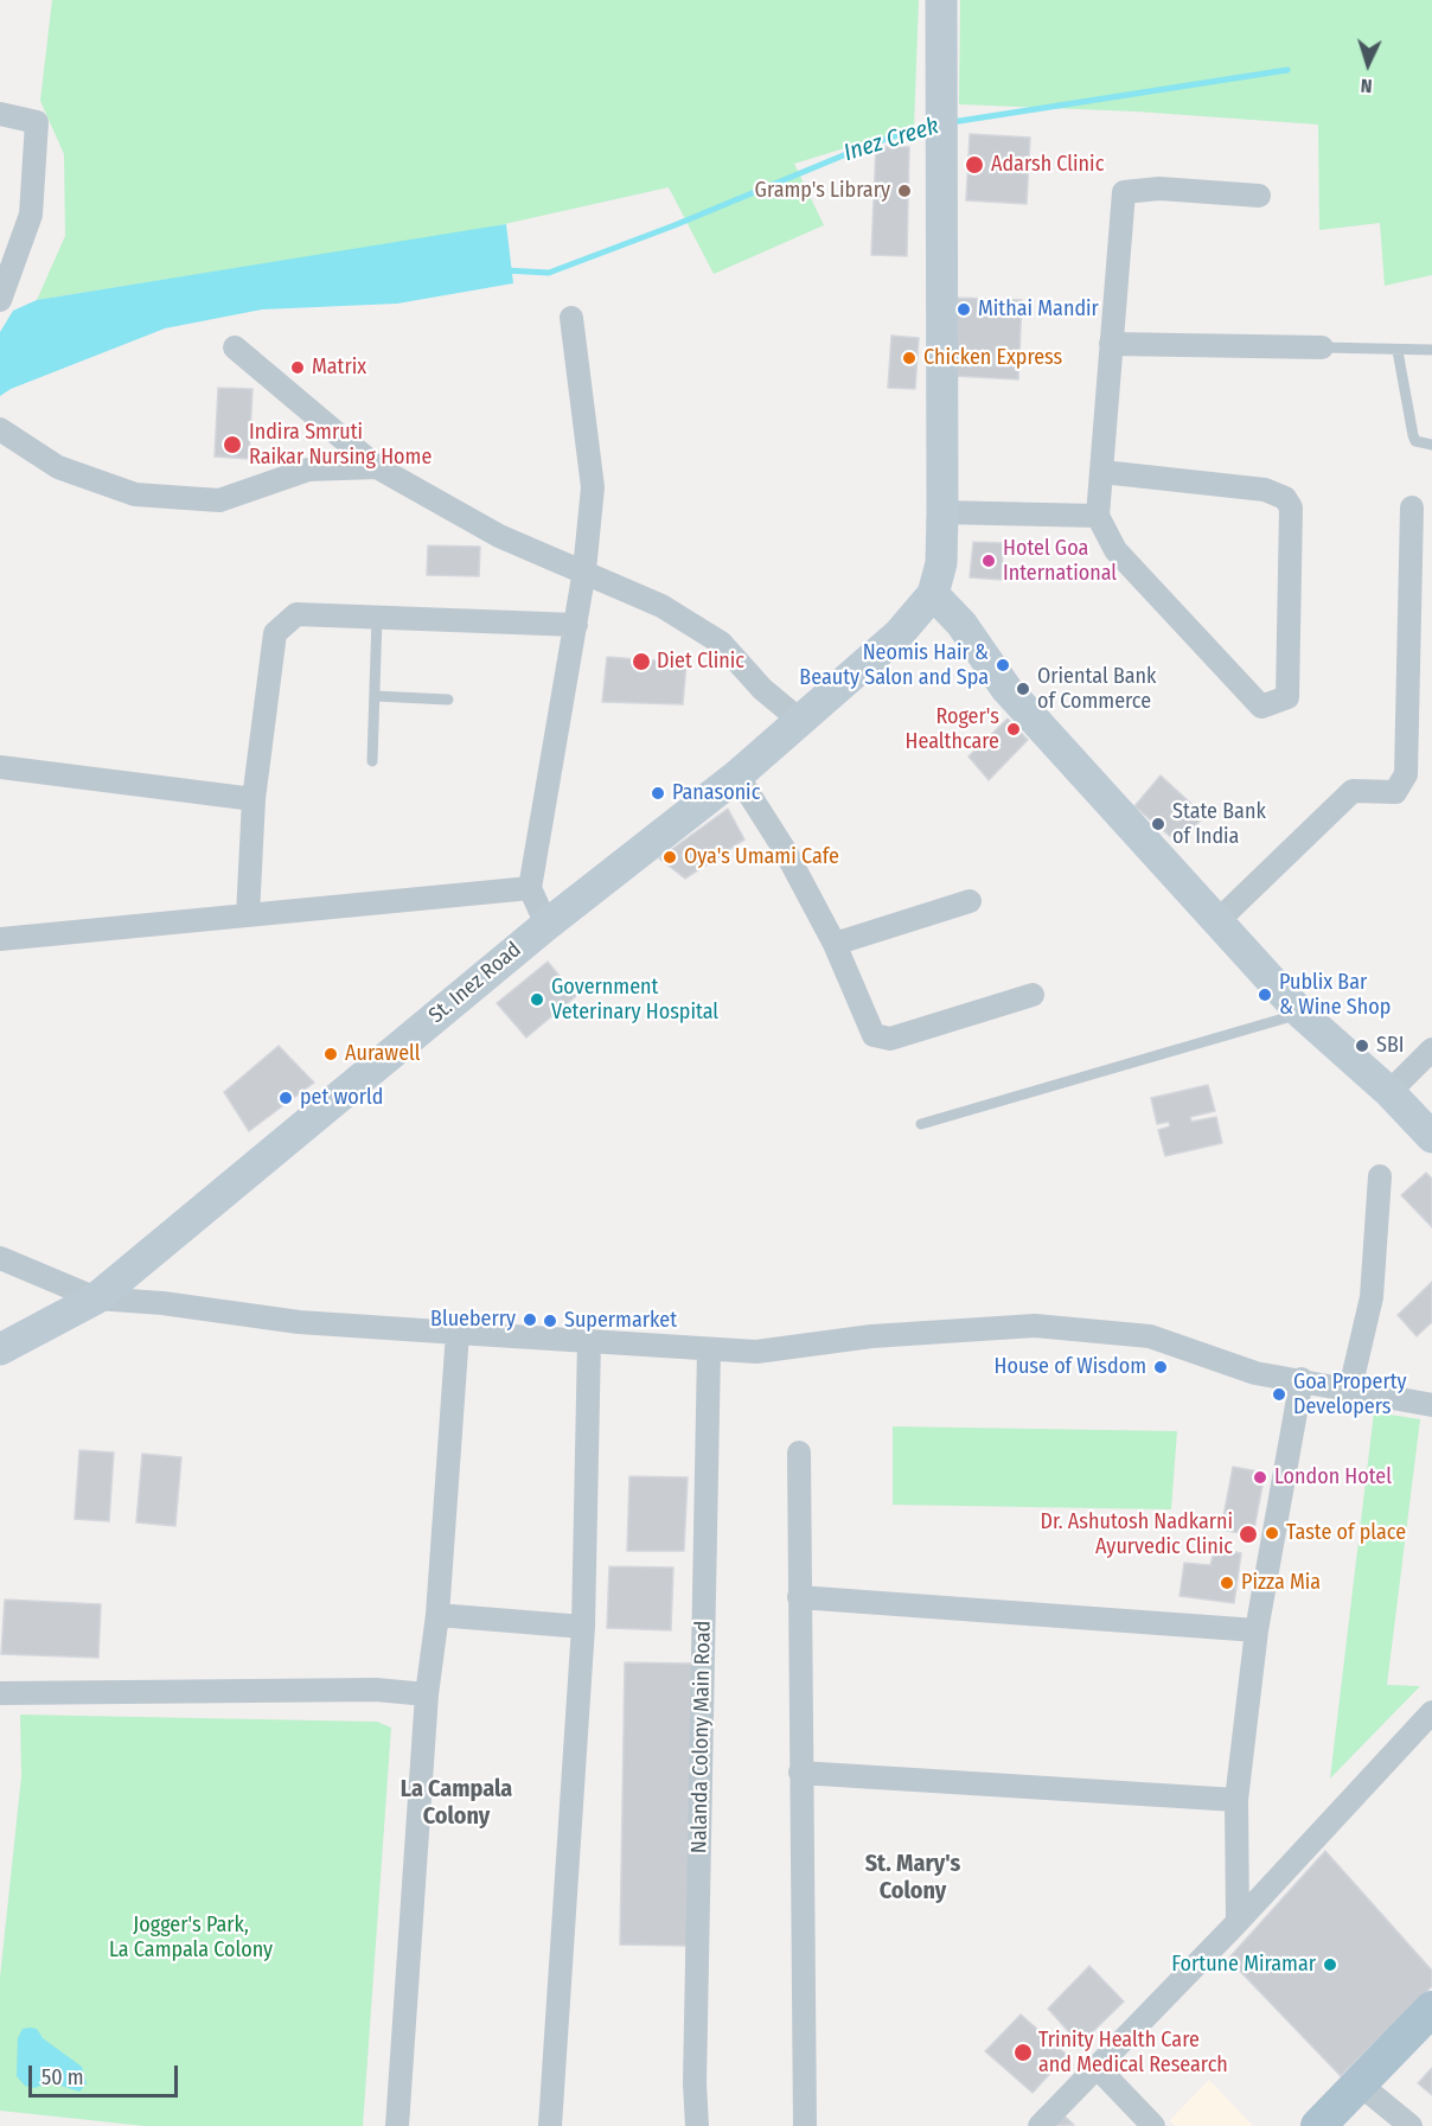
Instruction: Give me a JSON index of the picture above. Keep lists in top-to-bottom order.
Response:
{
  "streets": {
    "main road": ["St. Inez Road"],
    "street": ["Nalanda Colony Main Road"]
  },
  "districts": ["La Campala Colony", "St. Mary's Colony"],
  "water": ["Inez Creek"],
  "parks": ["Jogger's Park, La Campala Colony"],
  "places": [
    "Adarsh Clinic",
    "Gramp's Library",
    "Mithai Mandir",
    "Chicken Express",
    "Matrix",
    "Indira Smruti Raikar Nursing Home",
    "Hotel Goa International",
    "Diet Clinic",
    "Neomis Hair & Beauty Salon and Spa",
    "Oriental Bank of Commerce",
    "Roger's Healthcare",
    "Panasonic",
    "State Bank of India",
    "Oya's Umami Cafe",
    "Publix Bar & Wine Shop",
    "Government Veterinary Hospital",
    "SBI",
    "Aurawell",
    "pet world",
    "Blueberry",
    "Supermarket",
    "House of Wisdom",
    "Goa Property Developers",
    "London Hotel",
    "Taste of place",
    "Dr. Ashutosh Nadkarni Ayurvedic Clinic",
    "Pizza Mia",
    "Fortune Miramar",
    "Trinity Health Care and Medical Research"
  ],
  "scale_bar": "50 m",
  "north": "bottom"
}
